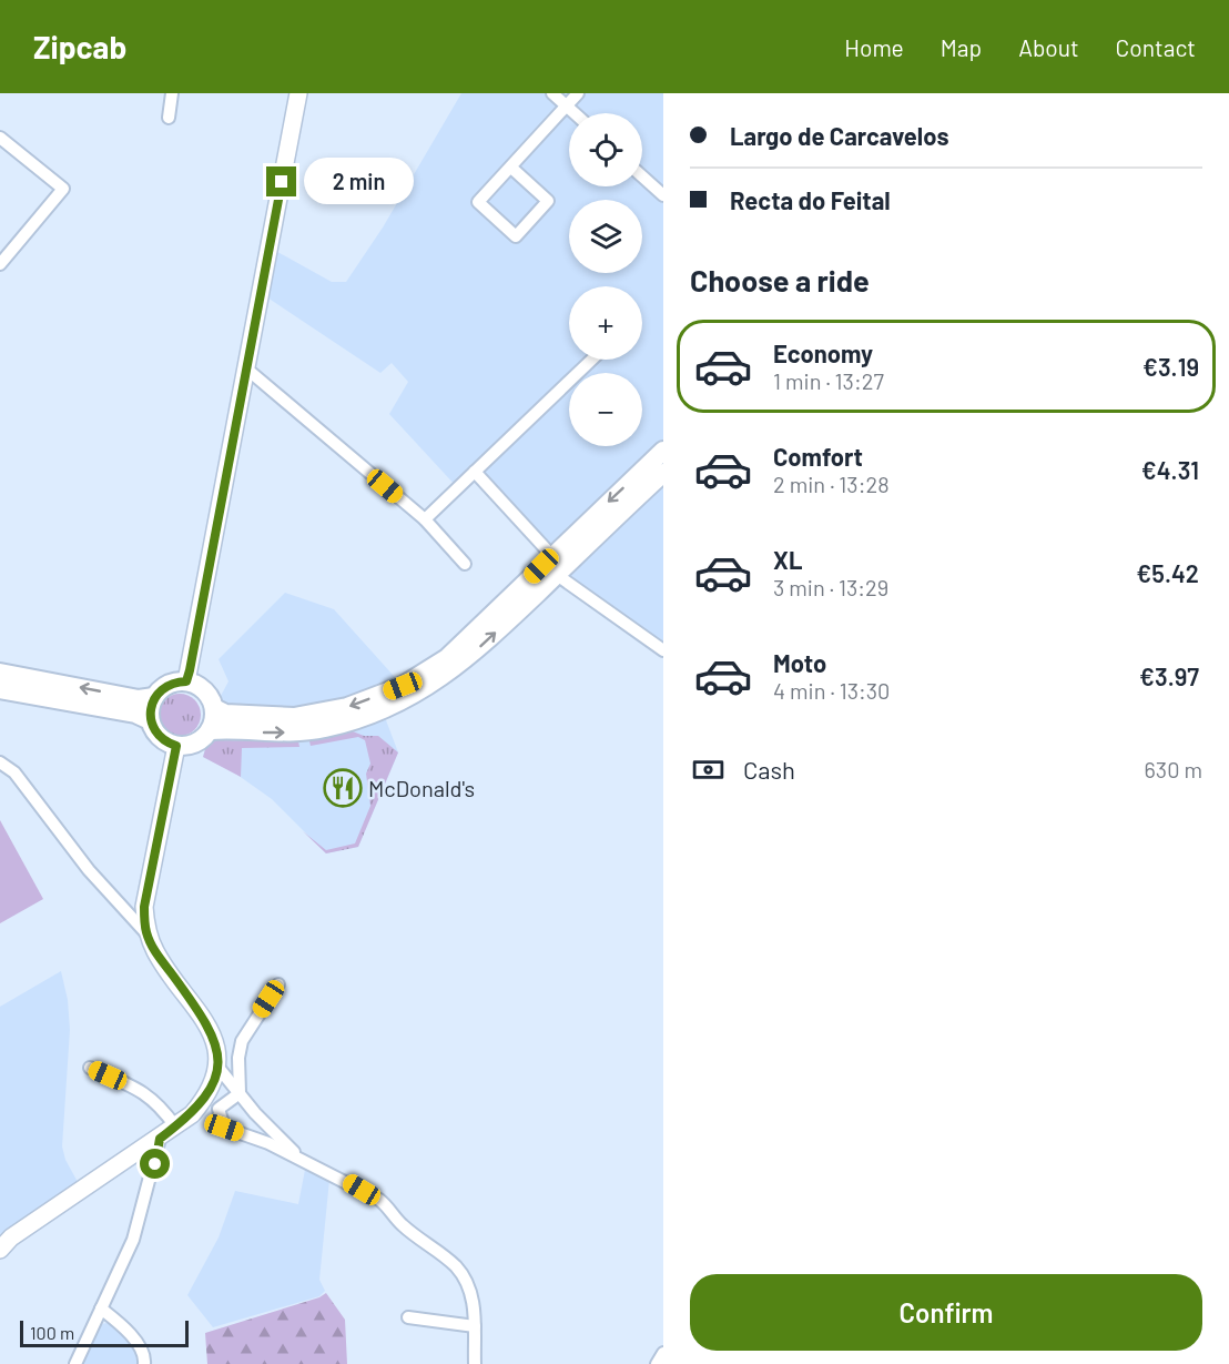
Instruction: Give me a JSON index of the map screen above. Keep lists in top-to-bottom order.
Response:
{
  "places": {
    "restaurant": ["McDonald's"]
  },
  "scale_bar": "100 m",
  "page": {
    "header": "Zipcab",
    "nav": [
      "Home",
      "Map",
      "About",
      "Contact"
    ],
    "banner": ["Largo de Carcavelos", "Recta do Feital"],
    "map_buttons": ["+", "−"],
    "bubble": "2 min",
    "heading": "Choose a ride",
    "list": [
      {
        "name": "Economy",
        "note": "1 min · 13:27",
        "value": "€3.19"
      },
      {
        "name": "Comfort",
        "note": "2 min · 13:28",
        "value": "€4.31"
      },
      {
        "name": "XL",
        "note": "3 min · 13:29",
        "value": "€5.42"
      },
      {
        "name": "Moto",
        "note": "4 min · 13:30",
        "value": "€3.97"
      }
    ],
    "pay": ["Cash", "630 m"],
    "buttons": "Confirm",
    "scale": "100 m"
  }
}
